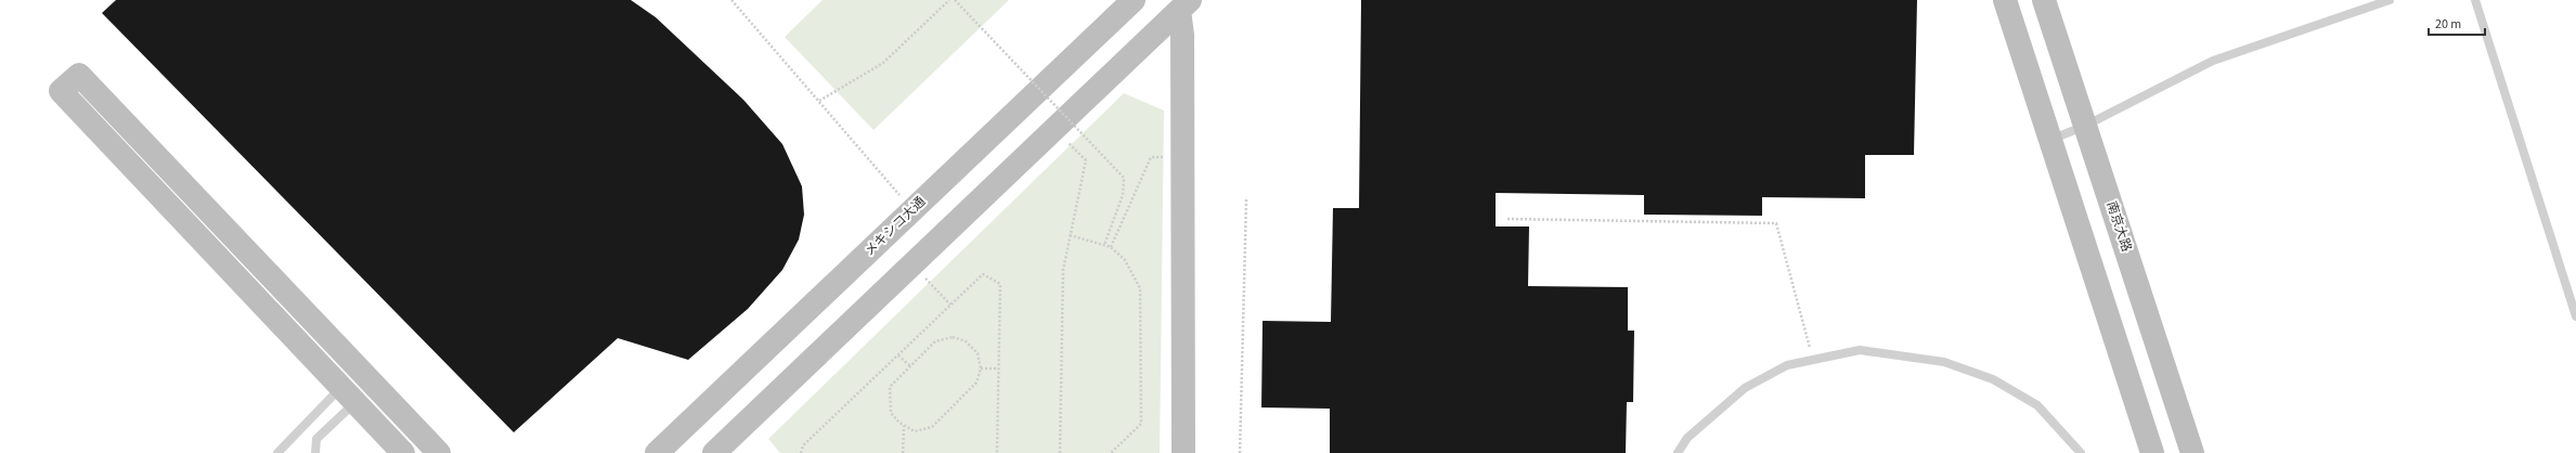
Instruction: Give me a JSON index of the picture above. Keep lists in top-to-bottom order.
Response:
{
  "streets": {
    "street": ["メキシコ大通", "南京大路"]
  },
  "scale_bar": "20 m"
}
